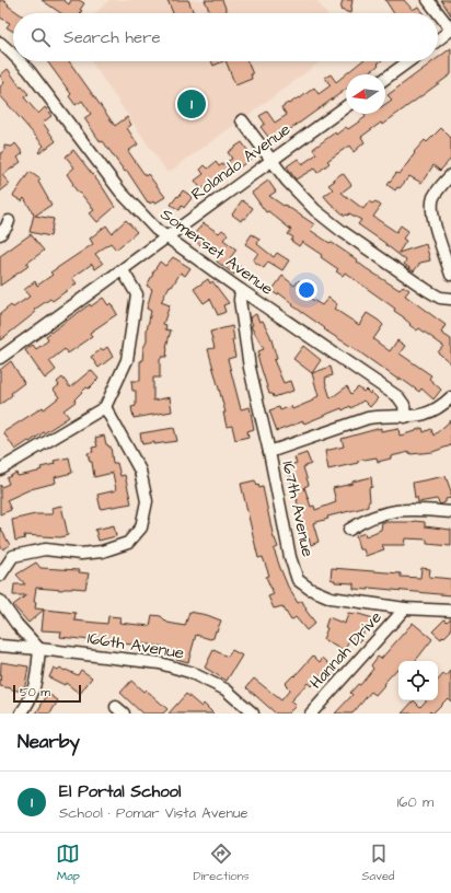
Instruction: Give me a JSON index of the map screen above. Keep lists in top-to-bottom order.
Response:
{
  "streets": {
    "street": [
      "Rolando Avenue",
      "Somerset Avenue",
      "167th Avenue",
      "166th Avenue",
      "Hannah Drive"
    ]
  },
  "crossings": [
    ["Rolando Avenue", "Somerset Avenue"],
    ["Somerset Avenue", "167th Avenue"],
    ["167th Avenue", "Hannah Drive"]
  ],
  "scale_bar": "50 m",
  "north": "left",
  "page": {
    "search": "Search here",
    "pins": "1",
    "scale": "50 m",
    "heading": "Nearby",
    "list": [
      {
        "mark": "1",
        "name": "El Portal School",
        "note": "School · Pomar Vista Avenue",
        "value": "160 m"
      }
    ],
    "nav": ["Map", "Directions", "Saved"]
  }
}
